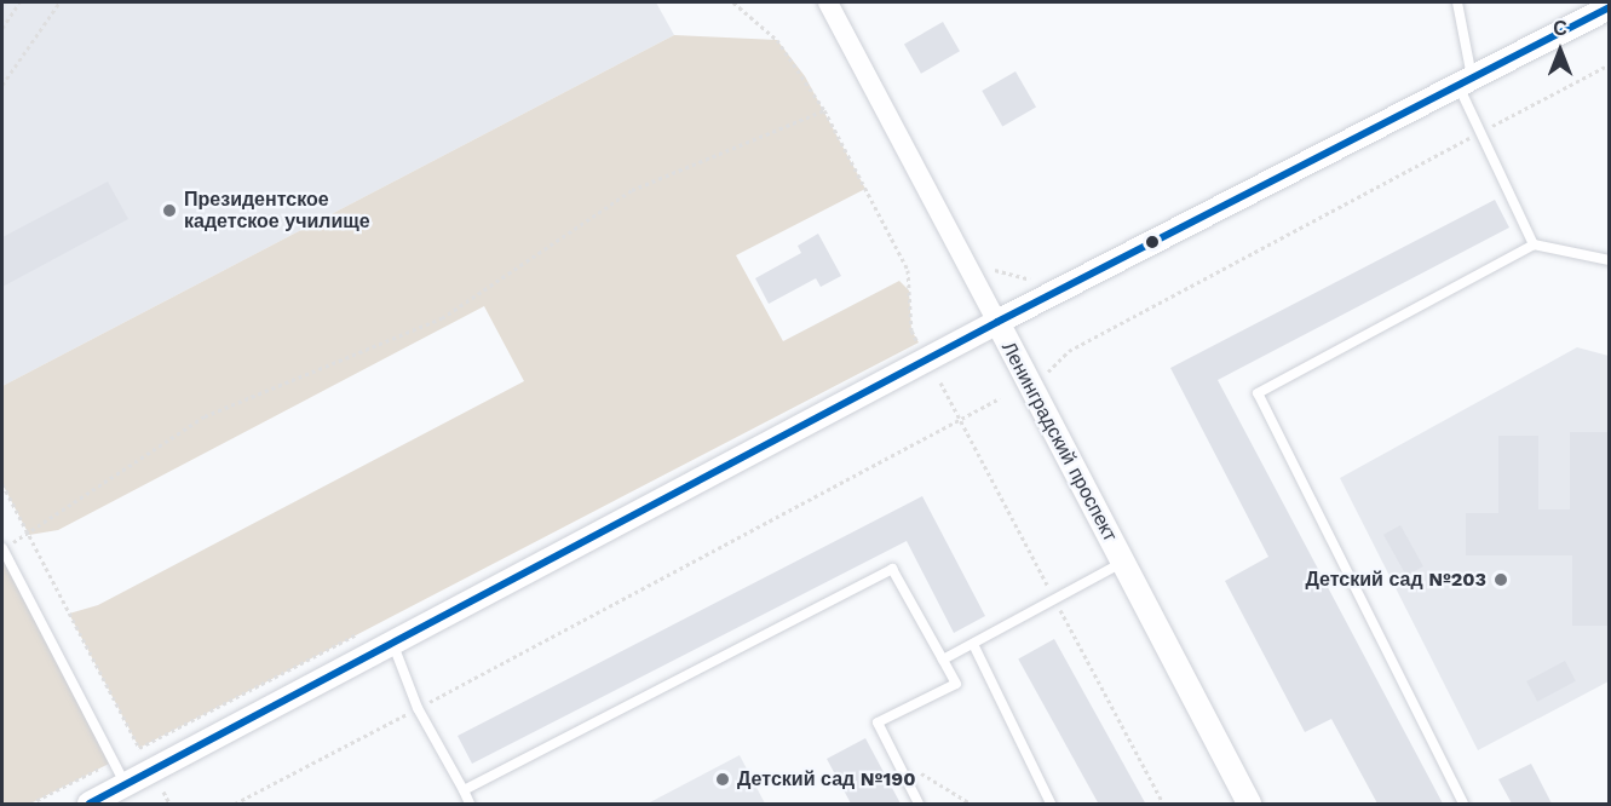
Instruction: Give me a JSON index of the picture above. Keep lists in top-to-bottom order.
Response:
{
  "streets": {
    "street": ["Ленинградский проспект"]
  },
  "places": ["Президентское кадетское училище", "Детский сад №203", "Детский сад №190"],
  "north": "top"
}
